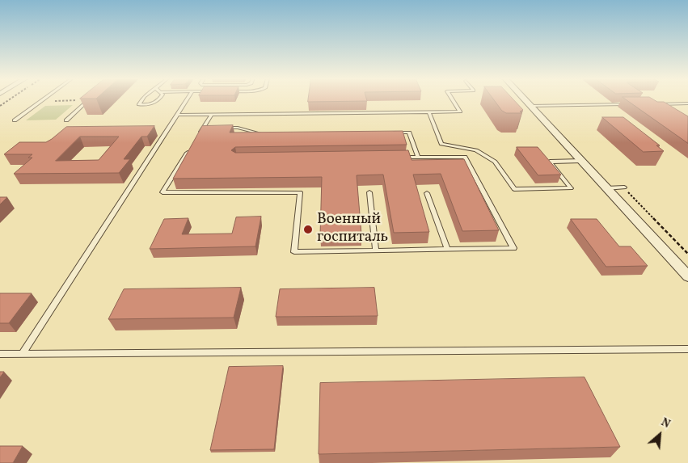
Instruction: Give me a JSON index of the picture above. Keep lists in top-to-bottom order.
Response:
{
  "places": ["Военный госпиталь"],
  "north": "top right"
}
